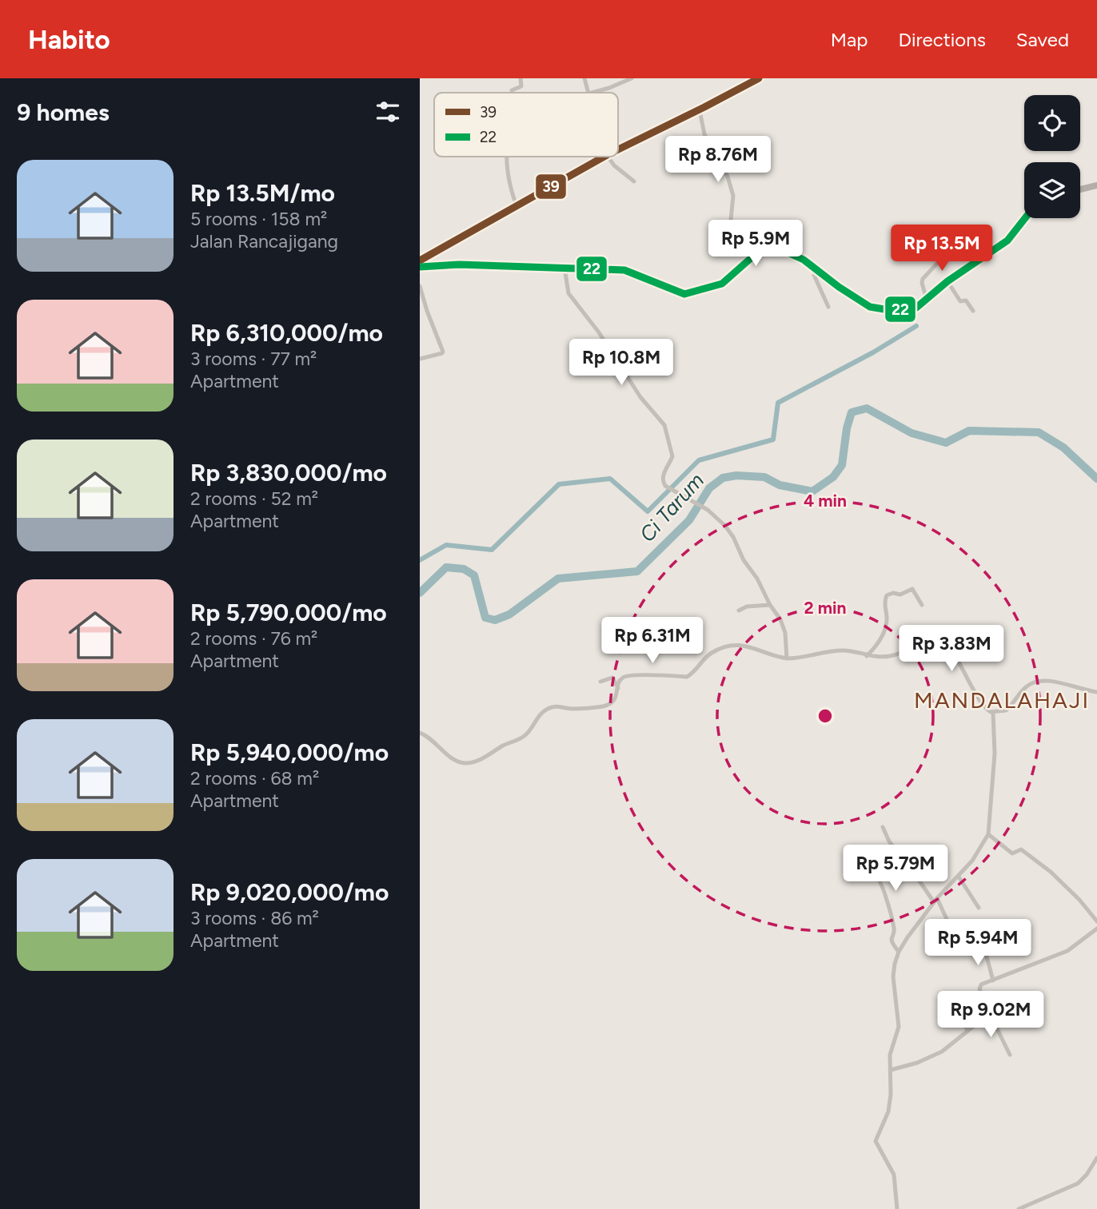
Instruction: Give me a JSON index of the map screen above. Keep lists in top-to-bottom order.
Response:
{
  "districts": ["MANDALAHAJI"],
  "water": ["Ci Tarum"],
  "lines": ["transit line 39", "transit line 22"],
  "legend": ["39", "22"],
  "page": {
    "header": "Habito",
    "nav": ["Map", "Directions", "Saved"],
    "heading": "9 homes",
    "price": [
      "Rp 8.76M",
      "Rp 5.9M",
      "Rp 13.5M",
      "Rp 10.8M",
      "Rp 6.31M",
      "Rp 3.83M",
      "Rp 5.79M",
      "Rp 5.94M",
      "Rp 9.02M"
    ],
    "list": [
      {
        "name": "Rp 13.5M/mo",
        "note": "5 rooms · 158 m² · Jalan Rancajigang"
      },
      {
        "name": "Rp 6,310,000/mo",
        "note": "3 rooms · 77 m² · Apartment"
      },
      {
        "name": "Rp 3,830,000/mo",
        "note": "2 rooms · 52 m² · Apartment"
      },
      {
        "name": "Rp 5,790,000/mo",
        "note": "2 rooms · 76 m² · Apartment"
      },
      {
        "name": "Rp 5,940,000/mo",
        "note": "2 rooms · 68 m² · Apartment"
      },
      {
        "name": "Rp 9,020,000/mo",
        "note": "3 rooms · 86 m² · Apartment"
      }
    ]
  },
  "rings": ["4 min", "2 min"]
}
